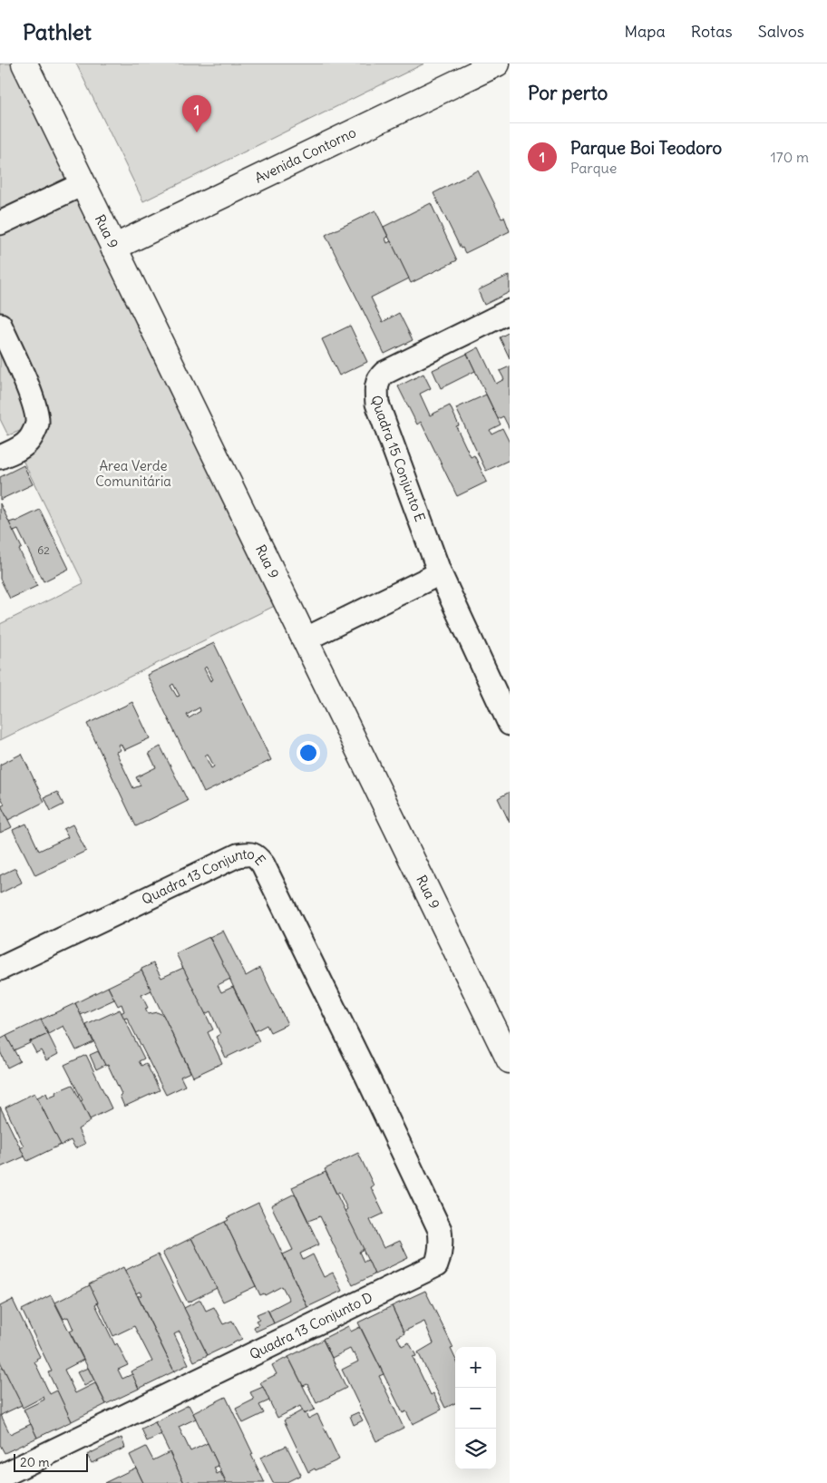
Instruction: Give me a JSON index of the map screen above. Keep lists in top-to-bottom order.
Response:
{
  "streets": {
    "street": [
      "Avenida Contorno",
      "Rua 9",
      "Quadra 15 Conjunto E",
      "Quadra 13 Conjunto E",
      "Quadra 13 Conjunto D"
    ]
  },
  "crossings": [
    ["Avenida Contorno", "Rua 9"],
    ["Quadra 13 Conjunto E", "Quadra 13 Conjunto D"]
  ],
  "parks": ["Area Verde Comunitária"],
  "house_numbers": ["62"],
  "scale_bar": "20 m",
  "page": {
    "header": "Pathlet",
    "nav": ["Mapa", "Rotas", "Salvos"],
    "heading": "Por perto",
    "pins": "1",
    "list": [
      {
        "mark": "1",
        "name": "Parque Boi Teodoro",
        "note": "Parque",
        "value": "170 m"
      }
    ],
    "map_buttons": ["+", "−"],
    "scale": "20 m"
  }
}
